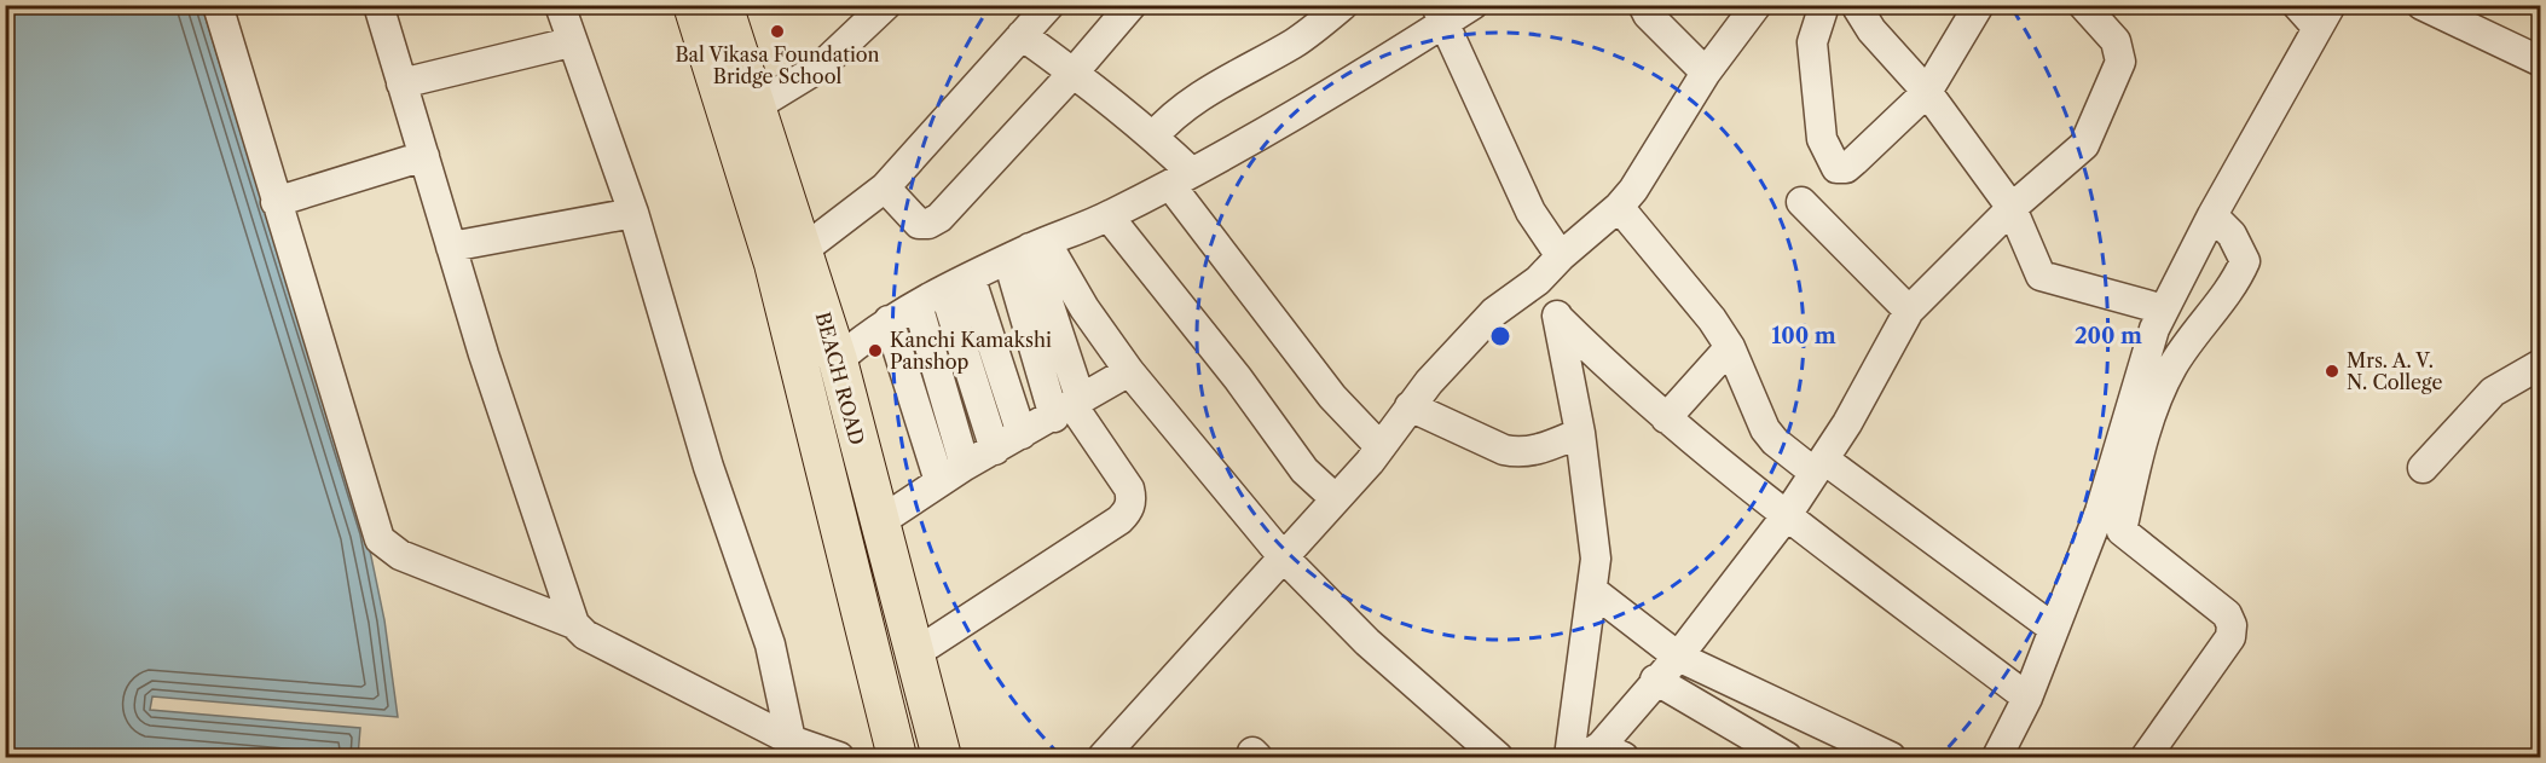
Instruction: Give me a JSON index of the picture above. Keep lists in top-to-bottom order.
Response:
{
  "streets": {
    "main road": ["BEACH ROAD"]
  },
  "places": ["Bal Vikasa Foundation Bridge School", "Kanchi Kamakshi Panshop", "Mrs. A. V. N. College"],
  "rings": ["100 m", "200 m"]
}
